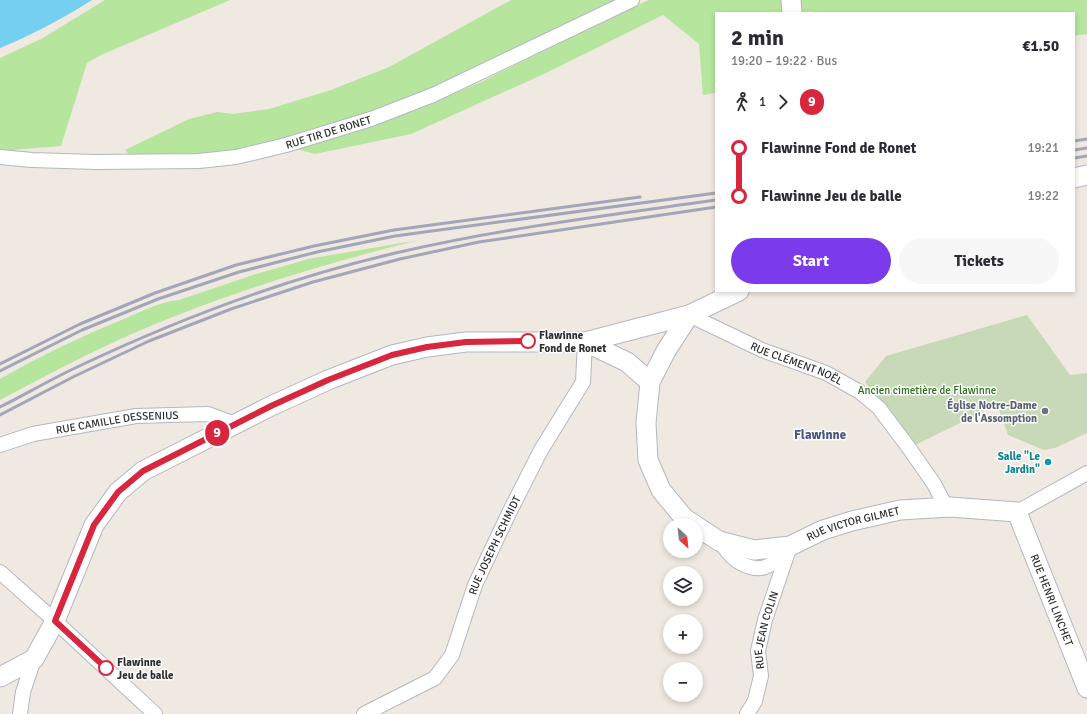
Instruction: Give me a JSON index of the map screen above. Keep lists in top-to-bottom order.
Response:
{
  "streets": {
    "street": [
      "RUE TIR DE RONET",
      "RUE CLÉMENT NOËL",
      "RUE CAMILLE DESSENIUS",
      "RUE VICTOR GILMET",
      "RUE JOSEPH SCHMIDT",
      "RUE HENRI LINCHET",
      "RUE JEAN COLIN"
    ]
  },
  "crossings": [
    ["RUE CLÉMENT NOËL", "RUE VICTOR GILMET"],
    ["RUE VICTOR GILMET", "RUE HENRI LINCHET"],
    ["RUE VICTOR GILMET", "RUE JEAN COLIN"]
  ],
  "districts": ["Flawinne"],
  "parks": ["Ancien cimetière de Flawinne"],
  "places": [
    "Flawinne Fond de Ronet",
    "Église Notre-Dame de l'Assomption",
    "Salle \"Le Jardin\"",
    "Flawinne Jeu de balle"
  ],
  "lines": ["bus line 9"],
  "north": "bottom right",
  "page": {
    "on_map": "9",
    "heading": ["2 min", "19:20 – 19:22 · Bus", "€1.50"],
    "legs": ["1", "9"],
    "list": [
      {
        "name": "Flawinne Fond de Ronet",
        "value": "19:21"
      },
      {
        "name": "Flawinne Jeu de balle",
        "value": "19:22"
      }
    ],
    "buttons": ["Start", "Tickets"],
    "map_buttons": ["+", "−"]
  }
}
